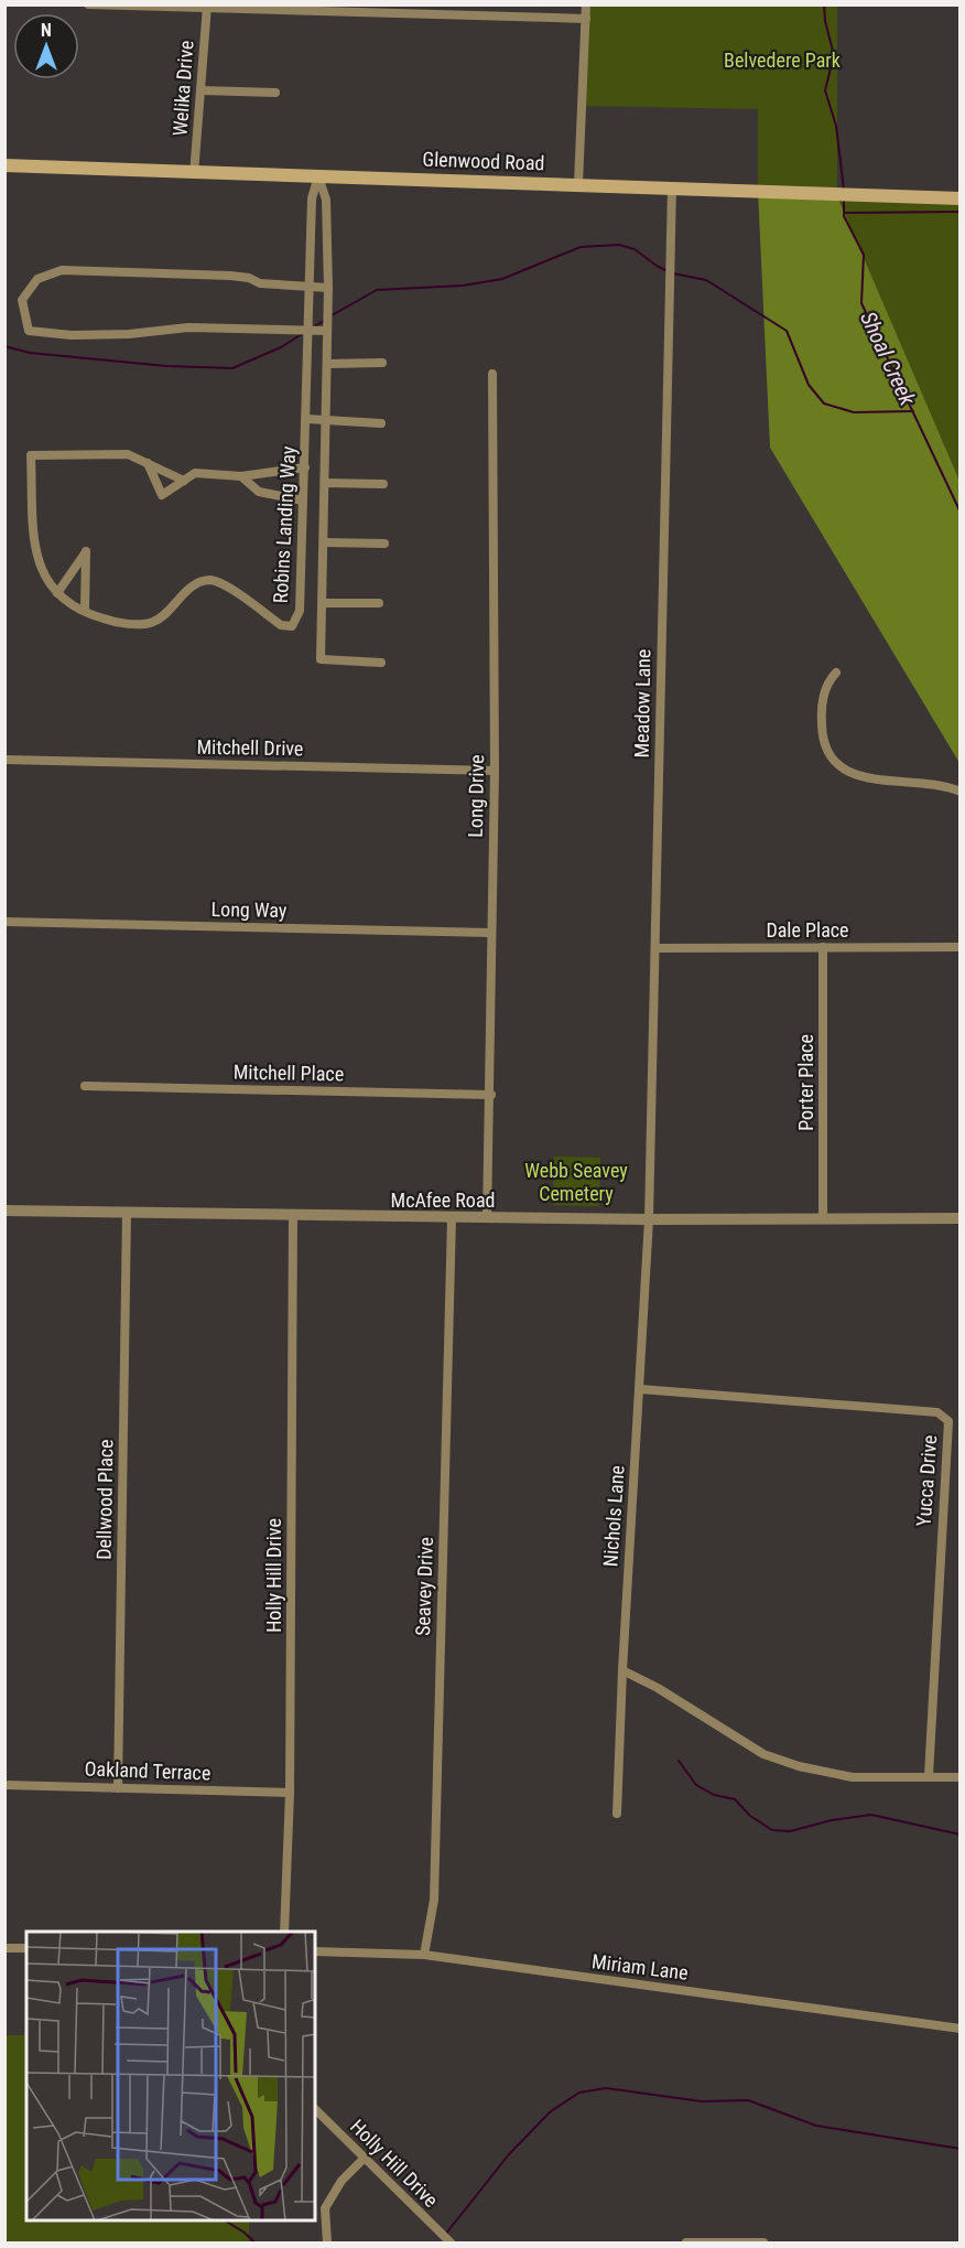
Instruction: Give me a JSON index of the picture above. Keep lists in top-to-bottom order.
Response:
{
  "streets": {
    "main road": ["Glenwood Road"],
    "street": [
      "Welika Drive",
      "Robins Landing Way",
      "Meadow Lane",
      "Mitchell Drive",
      "Long Drive",
      "Long Way",
      "Dale Place",
      "Mitchell Place",
      "Porter Place",
      "McAfee Road",
      "Yucca Drive",
      "Dellwood Place",
      "Nichols Lane",
      "Holly Hill Drive",
      "Seavey Drive",
      "Oakland Terrace",
      "Miriam Lane"
    ]
  },
  "crossings": [
    ["Welika Drive", "Glenwood Road"],
    ["Glenwood Road", "Robins Landing Way"],
    ["Glenwood Road", "Meadow Lane"],
    ["Meadow Lane", "Dale Place"],
    ["Meadow Lane", "McAfee Road"],
    ["Meadow Lane", "Nichols Lane"],
    ["Mitchell Drive", "Long Drive"],
    ["Long Drive", "Long Way"],
    ["Long Drive", "Mitchell Place"],
    ["Long Drive", "McAfee Road"],
    ["Dale Place", "Porter Place"],
    ["Porter Place", "McAfee Road"],
    ["McAfee Road", "Dellwood Place"],
    ["McAfee Road", "Nichols Lane"],
    ["McAfee Road", "Holly Hill Drive"],
    ["McAfee Road", "Seavey Drive"],
    ["Yucca Drive", "Nichols Lane"],
    ["Dellwood Place", "Oakland Terrace"],
    ["Holly Hill Drive", "Oakland Terrace"],
    ["Seavey Drive", "Miriam Lane"]
  ],
  "water": ["Shoal Creek"],
  "parks": ["Belvedere Park", "Webb Seavey Cemetery"],
  "north": "top"
}
